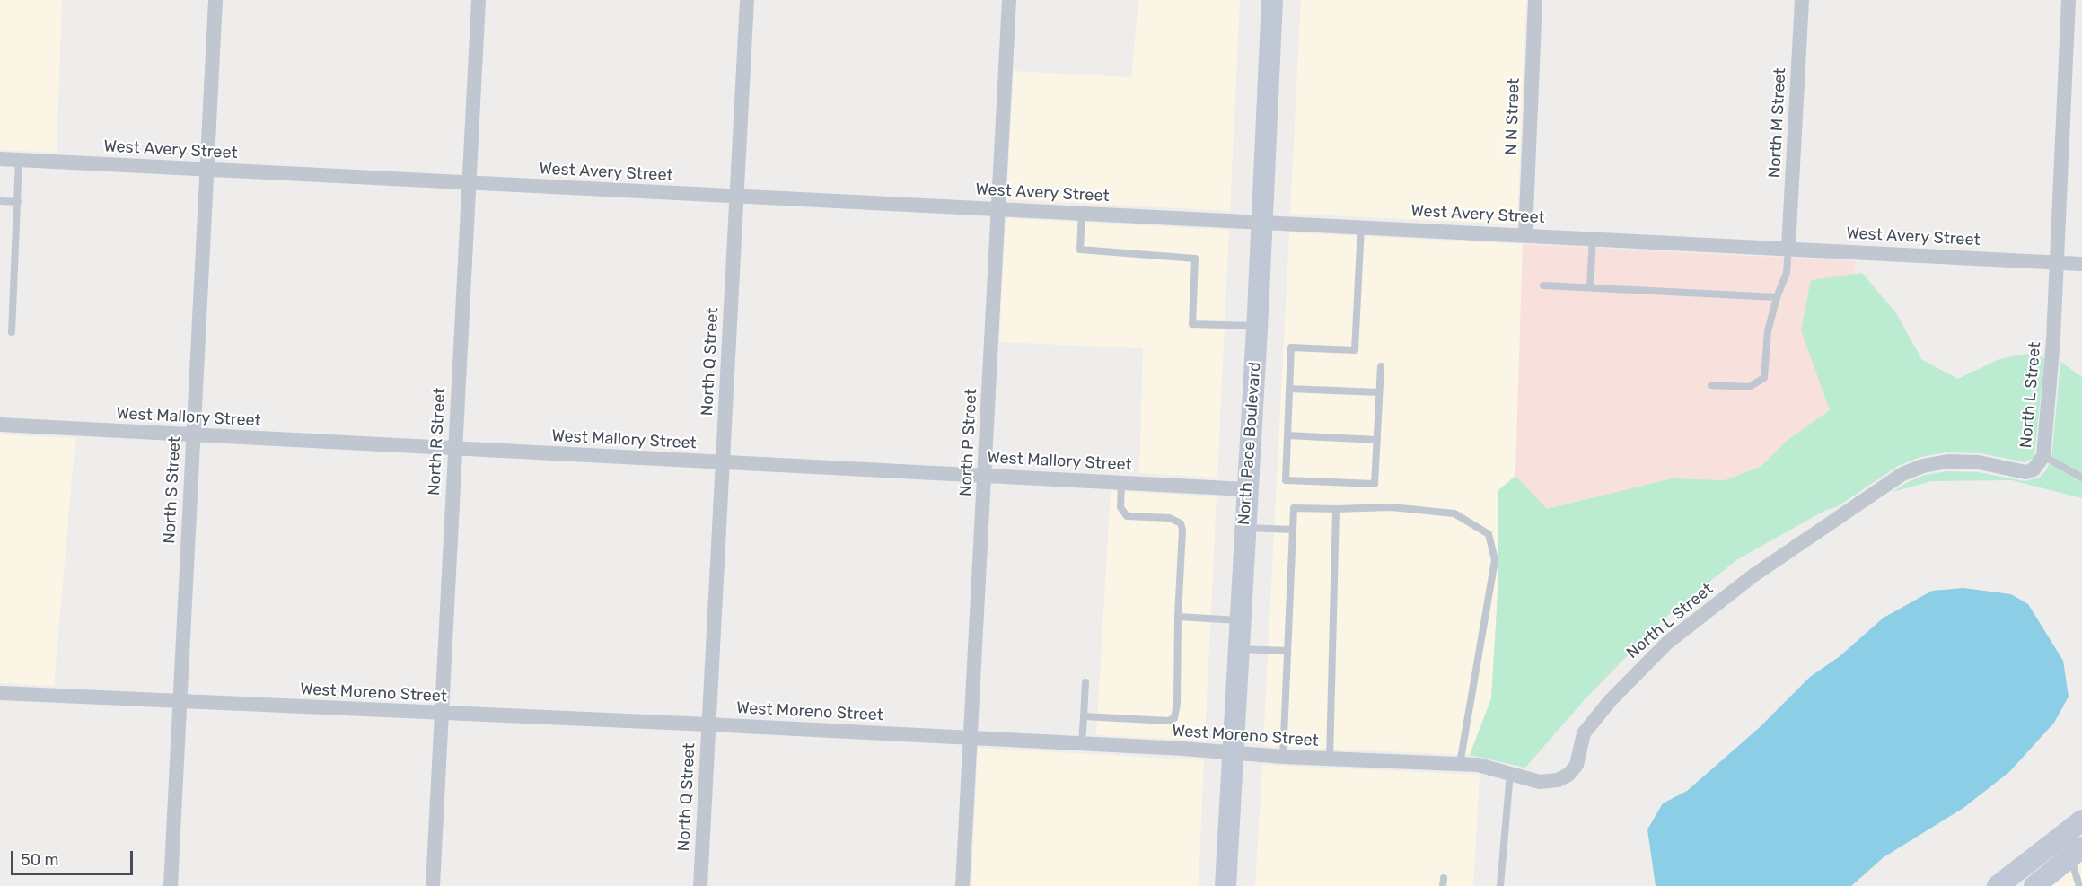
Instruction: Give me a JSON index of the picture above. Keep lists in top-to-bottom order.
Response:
{
  "streets": {
    "main road": ["North Pace Boulevard"],
    "street": [
      "N N Street",
      "North M Street",
      "West Avery Street",
      "North Q Street",
      "North L Street",
      "West Mallory Street",
      "North R Street",
      "North P Street",
      "North S Street",
      "West Moreno Street"
    ]
  },
  "crossings": [
    ["N N Street", "West Avery Street"],
    ["North M Street", "West Avery Street"],
    ["West Avery Street", "North Q Street"],
    ["West Avery Street", "North L Street"],
    ["West Avery Street", "North R Street"],
    ["West Avery Street", "North P Street"],
    ["West Avery Street", "North Pace Boulevard"],
    ["West Avery Street", "North S Street"],
    ["North Q Street", "West Mallory Street"],
    ["North Q Street", "West Moreno Street"],
    ["North L Street", "West Moreno Street"],
    ["West Mallory Street", "North R Street"],
    ["West Mallory Street", "North P Street"],
    ["West Mallory Street", "North Pace Boulevard"],
    ["West Mallory Street", "North S Street"],
    ["North R Street", "West Moreno Street"],
    ["North P Street", "West Moreno Street"],
    ["North Pace Boulevard", "West Moreno Street"],
    ["North S Street", "West Moreno Street"]
  ],
  "scale_bar": "50 m"
}
